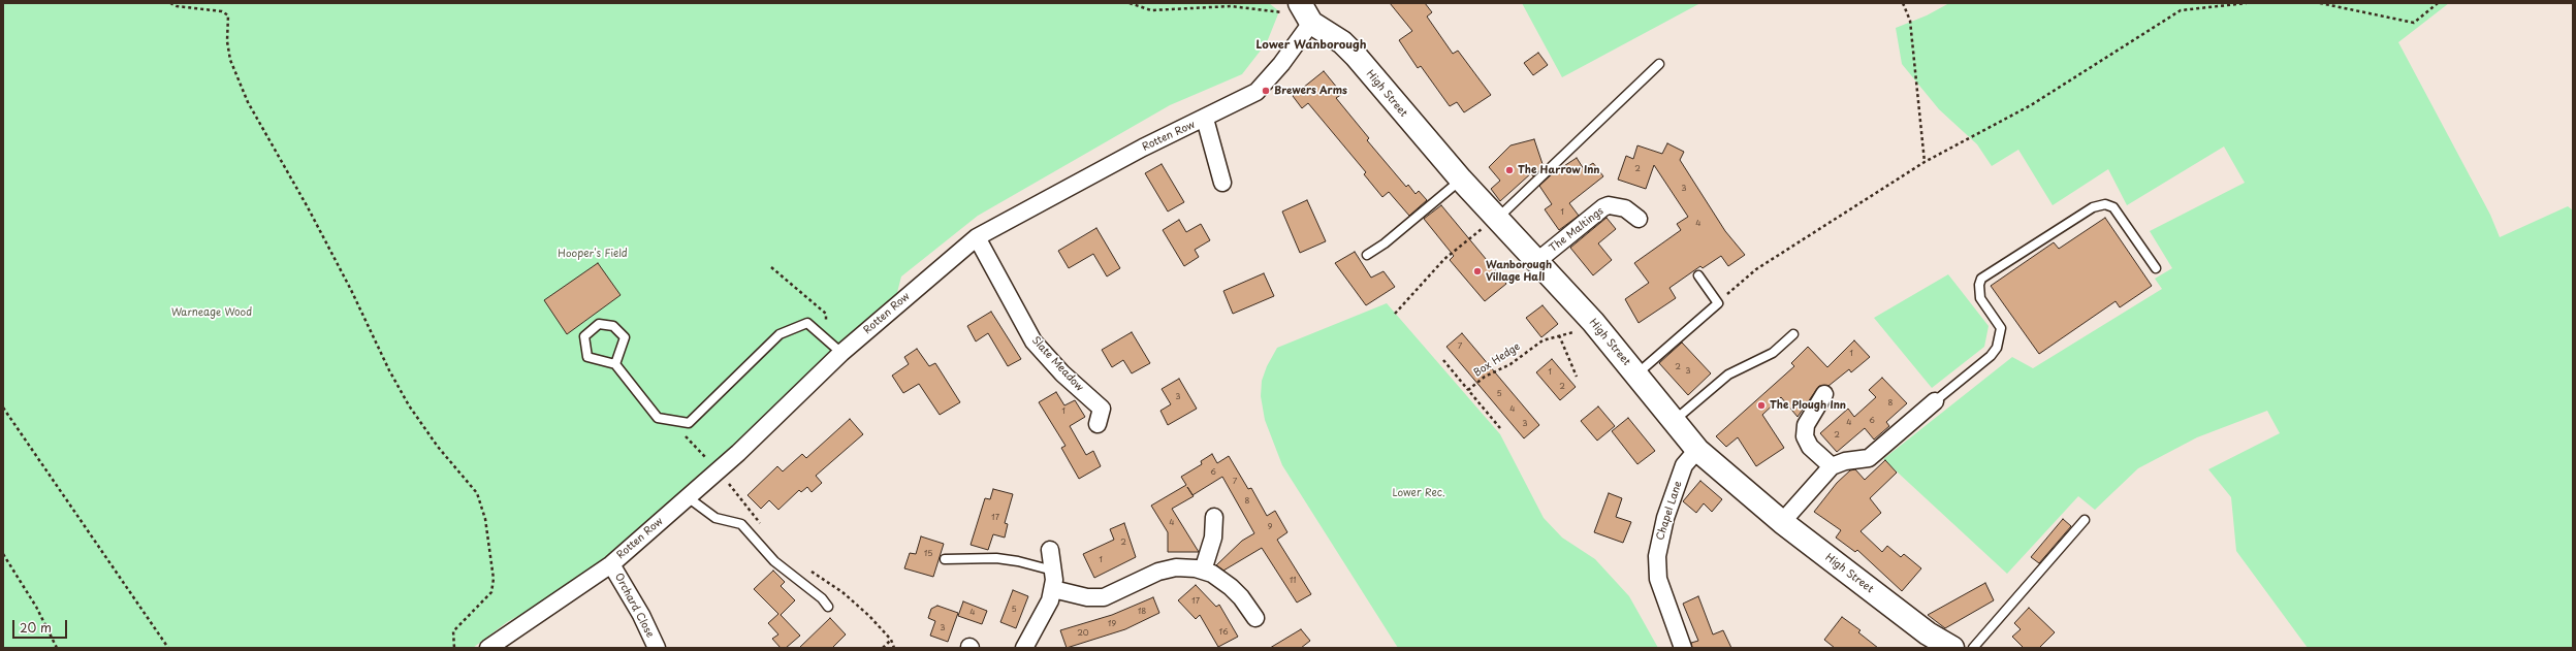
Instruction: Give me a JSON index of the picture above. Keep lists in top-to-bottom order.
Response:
{
  "streets": {
    "street": [
      "High Street",
      "Rotten Row",
      "The Maltings",
      "Slate Meadow",
      "Chapel Lane",
      "Orchard Close"
    ],
    "path": ["Box Hedge"]
  },
  "crossings": [
    ["High Street", "Rotten Row"],
    ["High Street", "The Maltings"],
    ["High Street", "Box Hedge"],
    ["High Street", "Chapel Lane"],
    ["Rotten Row", "Slate Meadow"],
    ["Rotten Row", "Orchard Close"]
  ],
  "districts": ["Lower Wanborough"],
  "parks": ["Hooper's Field", "Warneage Wood", "Lower Rec."],
  "places": [
    "Brewers Arms",
    "The Harrow Inn",
    "Wanborough Village Hall",
    "The Plough Inn"
  ],
  "house_numbers": [
    "2",
    "3",
    "1",
    "4",
    "7",
    "1",
    "2",
    "3",
    "1",
    "2",
    "5",
    "3",
    "8",
    "4",
    "1",
    "6",
    "4",
    "3",
    "2",
    "6",
    "7",
    "8",
    "17",
    "4",
    "9",
    "2",
    "15",
    "1",
    "11",
    "17",
    "5",
    "18",
    "4",
    "19",
    "3",
    "16",
    "20"
  ],
  "scale_bar": "20 m"
}
